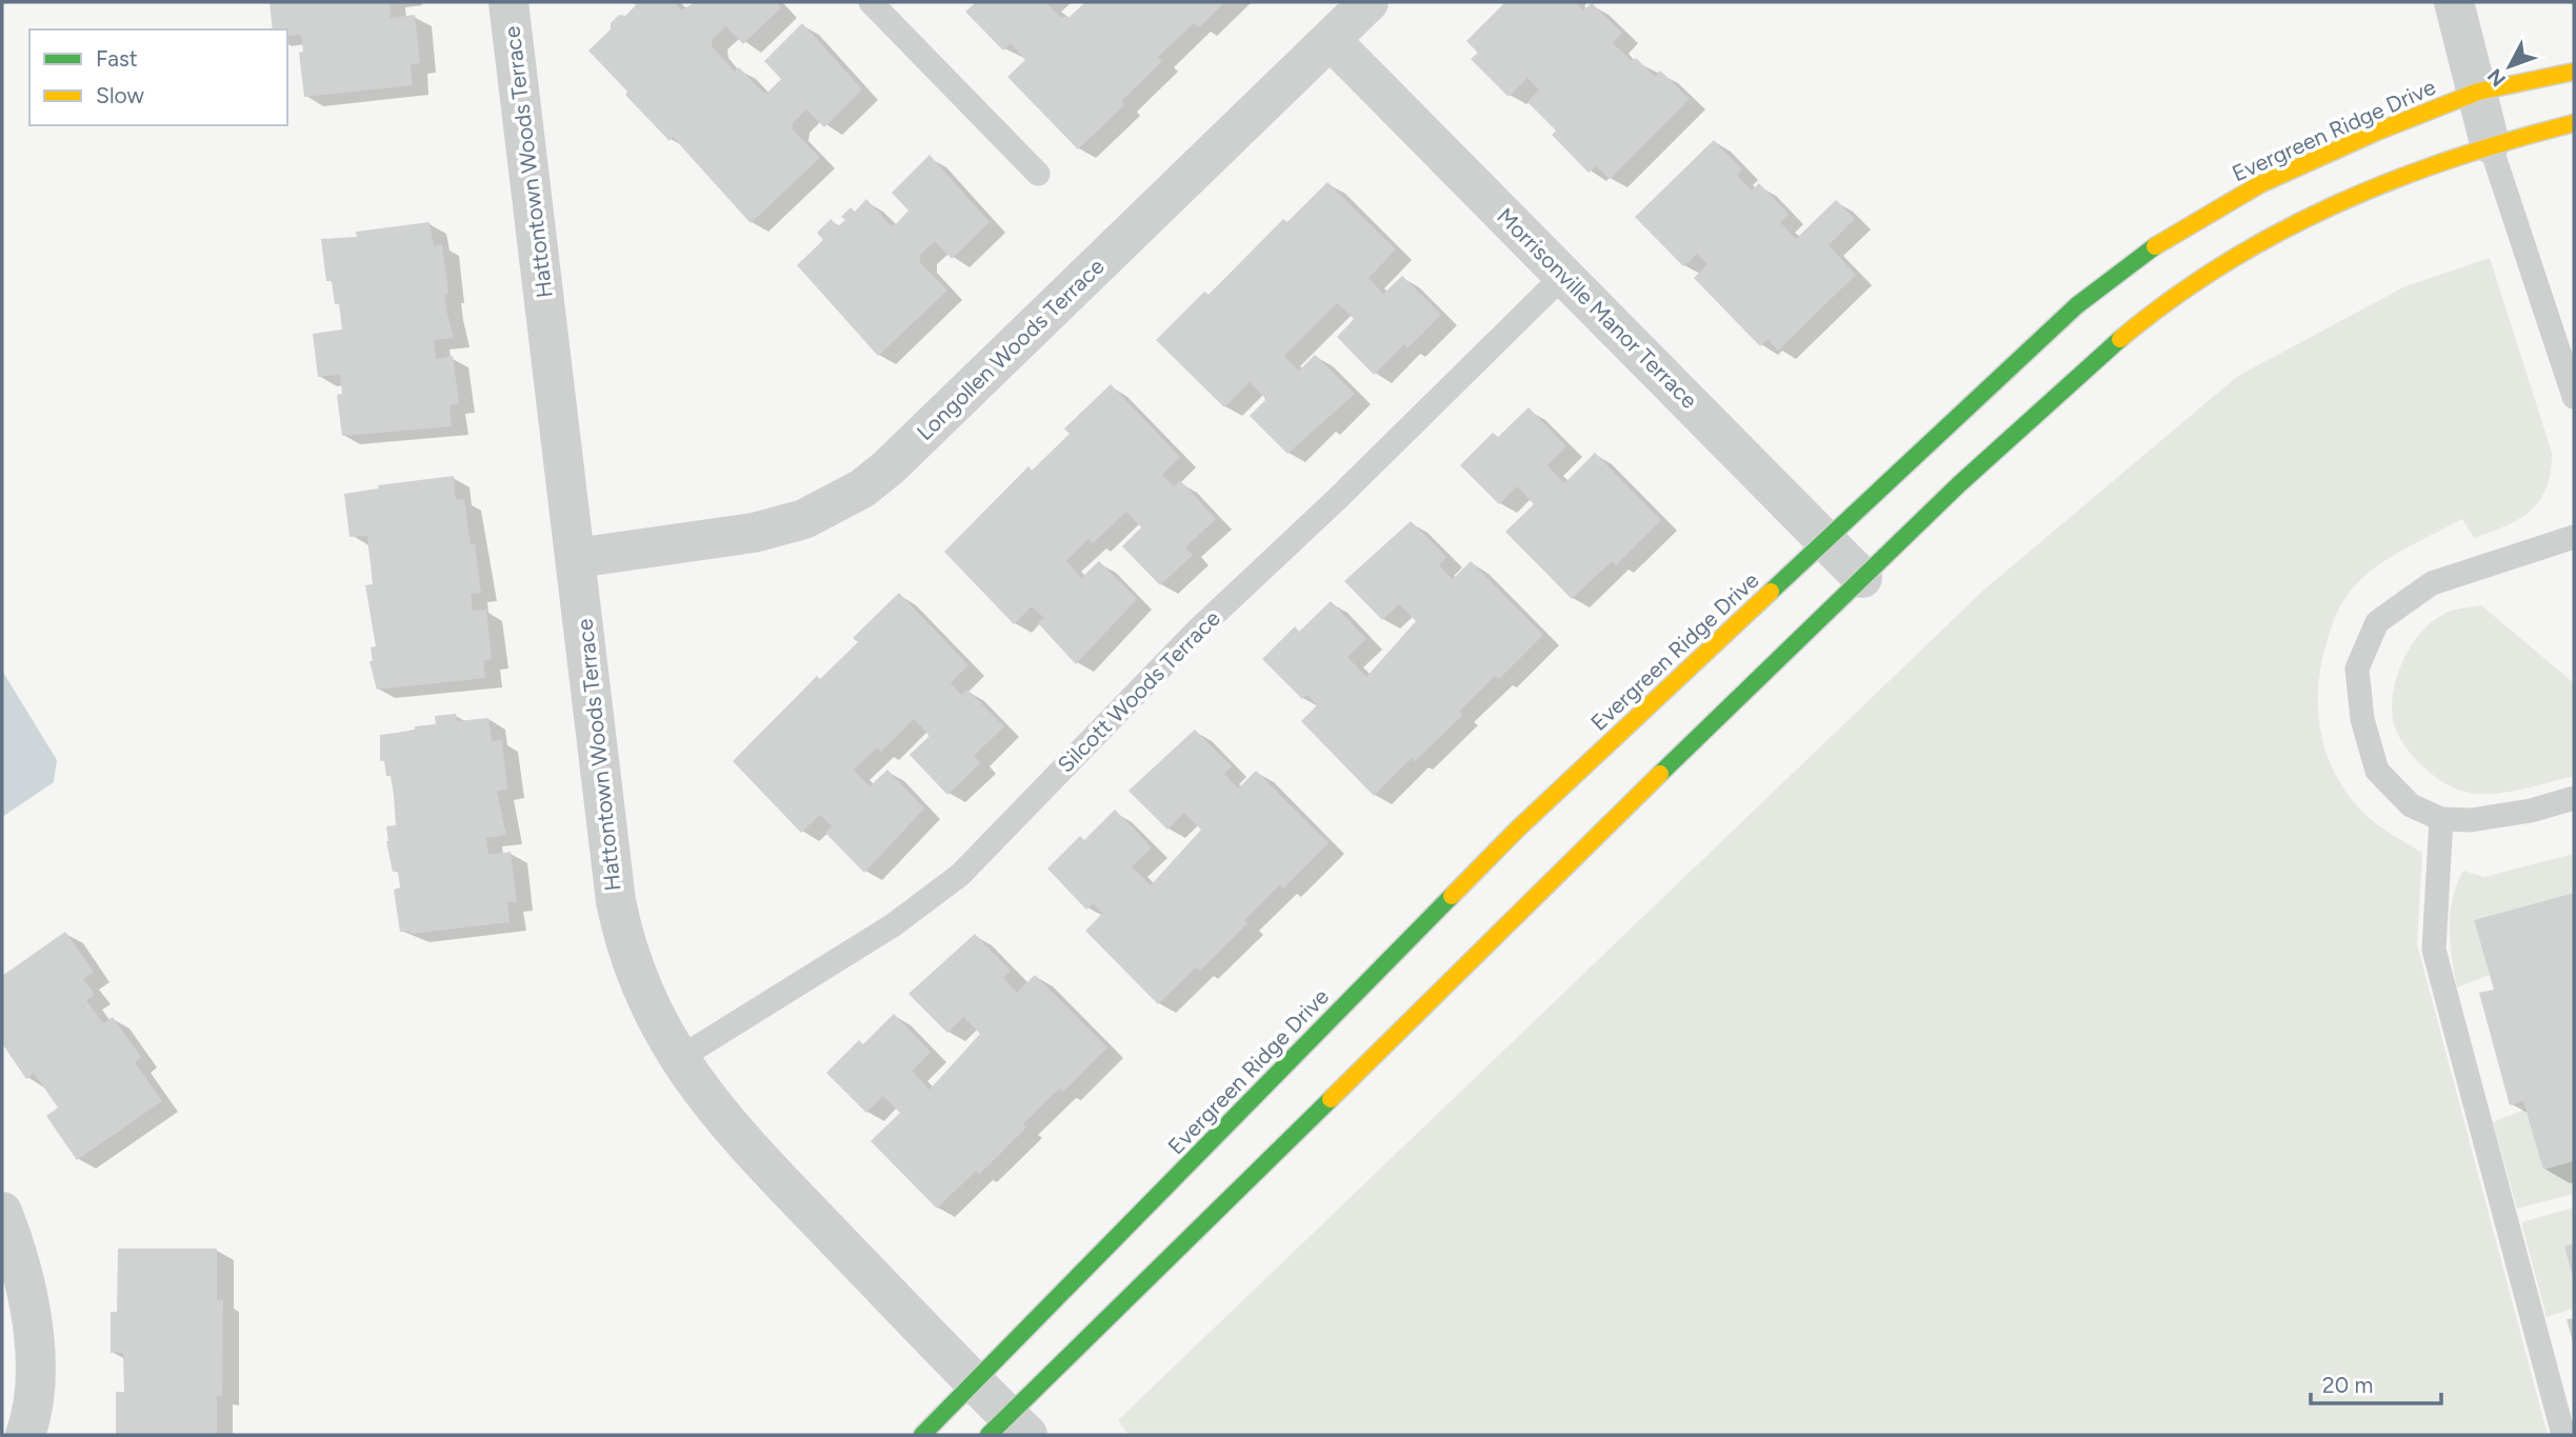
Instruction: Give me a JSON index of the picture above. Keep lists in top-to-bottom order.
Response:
{
  "streets": {
    "street": [
      "Evergreen Ridge Drive",
      "Hattontown Woods Terrace",
      "Morrisonville Manor Terrace",
      "Longollen Woods Terrace"
    ],
    "lane": ["Silcott Woods Terrace"]
  },
  "crossings": [
    ["Evergreen Ridge Drive", "Hattontown Woods Terrace"],
    ["Evergreen Ridge Drive", "Morrisonville Manor Terrace"],
    ["Hattontown Woods Terrace", "Longollen Woods Terrace"],
    ["Hattontown Woods Terrace", "Silcott Woods Terrace"],
    ["Morrisonville Manor Terrace", "Longollen Woods Terrace"],
    ["Morrisonville Manor Terrace", "Silcott Woods Terrace"]
  ],
  "legend": ["Fast", "Slow"],
  "scale_bar": "20 m",
  "north": "bottom left"
}
